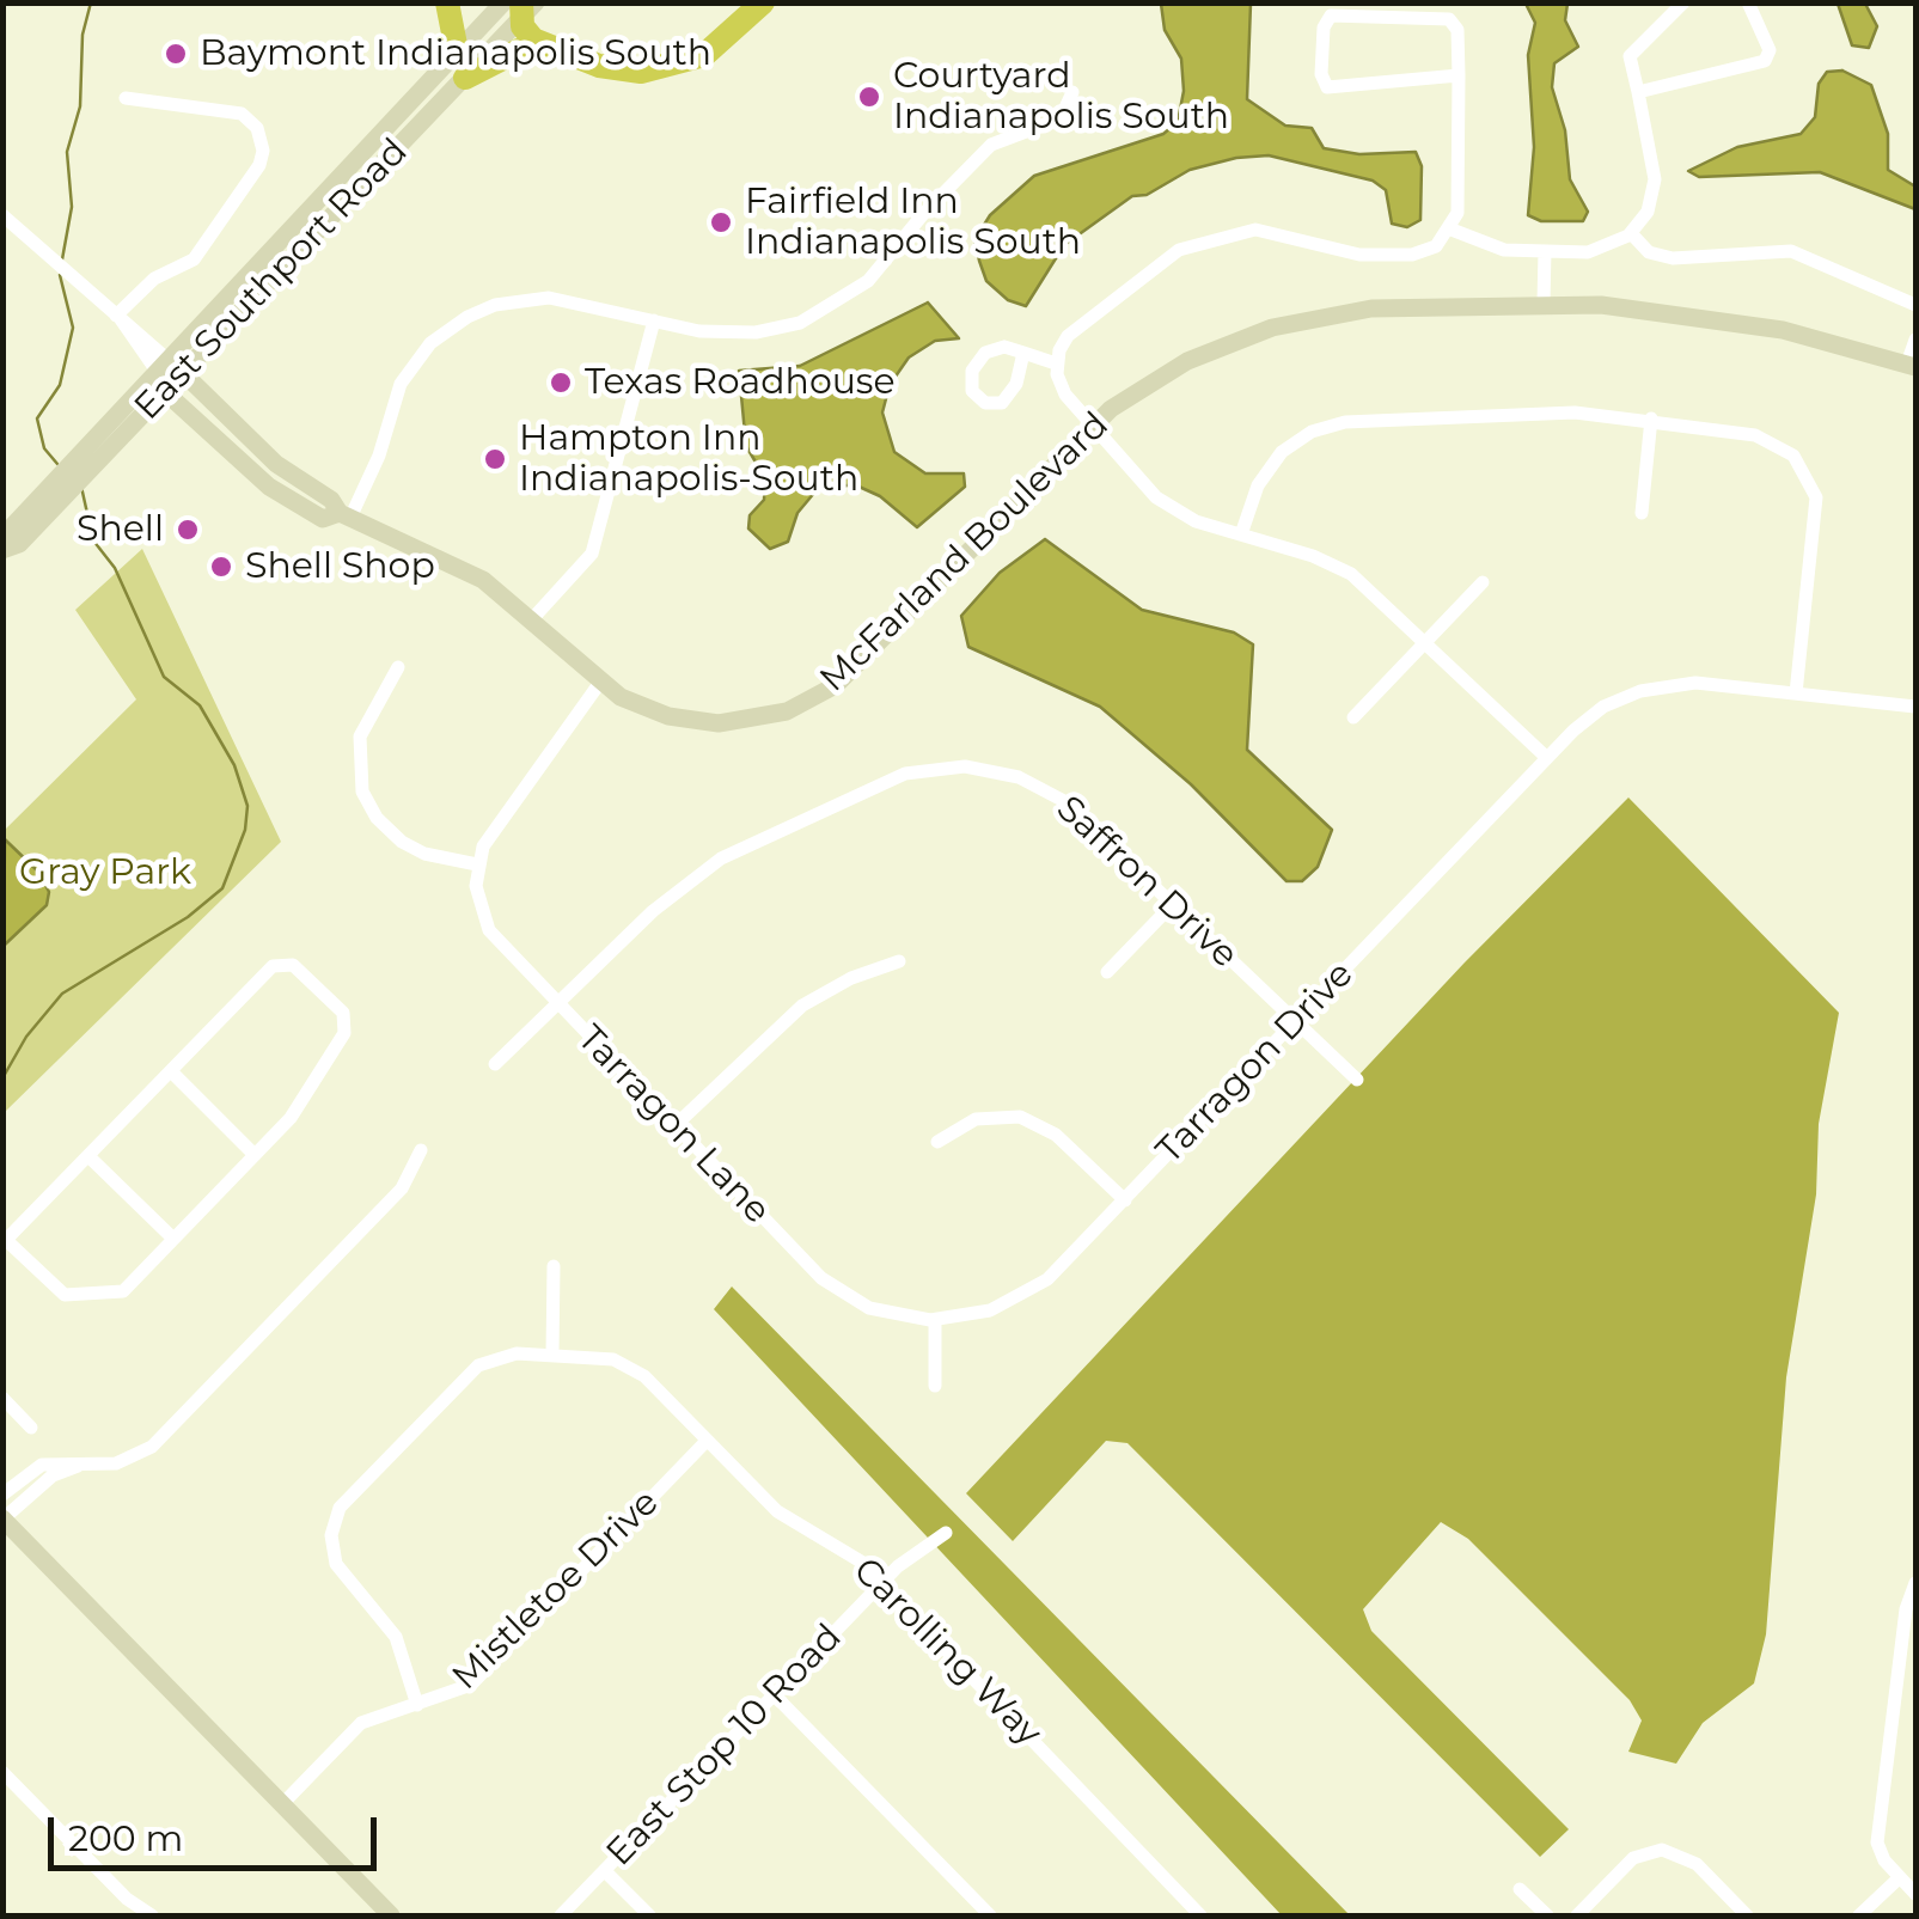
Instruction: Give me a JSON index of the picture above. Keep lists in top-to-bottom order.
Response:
{
  "streets": {
    "street": [
      "East Southport Road",
      "McFarland Boulevard",
      "Saffron Drive",
      "Tarragon Drive",
      "Tarragon Lane",
      "Mistletoe Drive",
      "Carolling Way",
      "East Stop 10 Road"
    ]
  },
  "crossings": [
    ["East Southport Road", "McFarland Boulevard"],
    ["Saffron Drive", "Tarragon Drive"],
    ["Saffron Drive", "Tarragon Lane"],
    ["Tarragon Drive", "Tarragon Lane"],
    ["Mistletoe Drive", "Carolling Way"],
    ["Carolling Way", "East Stop 10 Road"]
  ],
  "parks": ["Gray Park"],
  "places": [
    "Baymont Indianapolis South",
    "Courtyard Indianapolis South",
    "Fairfield Inn Indianapolis South",
    "Texas Roadhouse",
    "Hampton Inn Indianapolis-South",
    "Shell",
    "Shell Shop"
  ],
  "scale_bar": "200 m"
}
